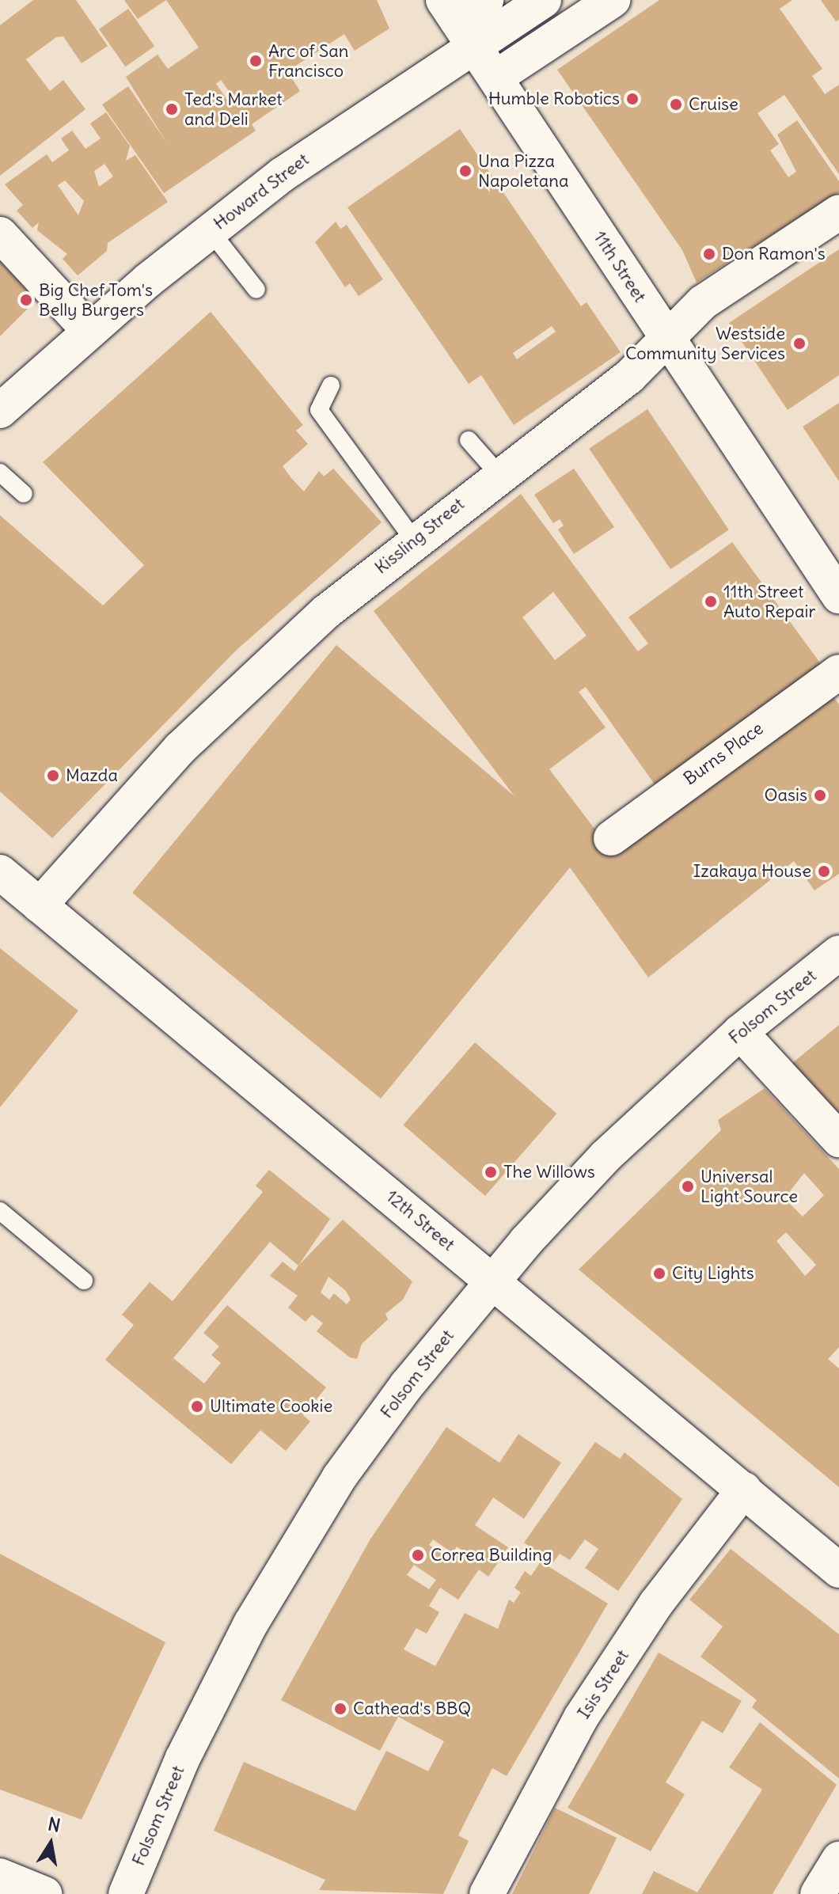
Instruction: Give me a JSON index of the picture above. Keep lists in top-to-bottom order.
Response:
{
  "streets": {
    "main road": [
      "Howard Street",
      "11th Street",
      "Kissling Street",
      "Burns Place",
      "Folsom Street",
      "12th Street",
      "Isis Street"
    ]
  },
  "crossings": [
    ["Howard Street", "11th Street"],
    ["11th Street", "Kissling Street"],
    ["Kissling Street", "12th Street"],
    ["Folsom Street", "12th Street"],
    ["12th Street", "Isis Street"]
  ],
  "places": [
    "Arc of San Francisco",
    "Humble Robotics",
    "Cruise",
    "Ted's Market and Deli",
    "Una Pizza Napoletana",
    "Don Ramon's",
    "Big Chef Tom's Belly Burgers",
    "Westside Community Services",
    "11th Street Auto Repair",
    "Mazda",
    "Oasis",
    "Izakaya House",
    "The Willows",
    "Universal Light Source",
    "City Lights",
    "Ultimate Cookie",
    "Correa Building",
    "Cathead's BBQ"
  ],
  "north": "top"
}
